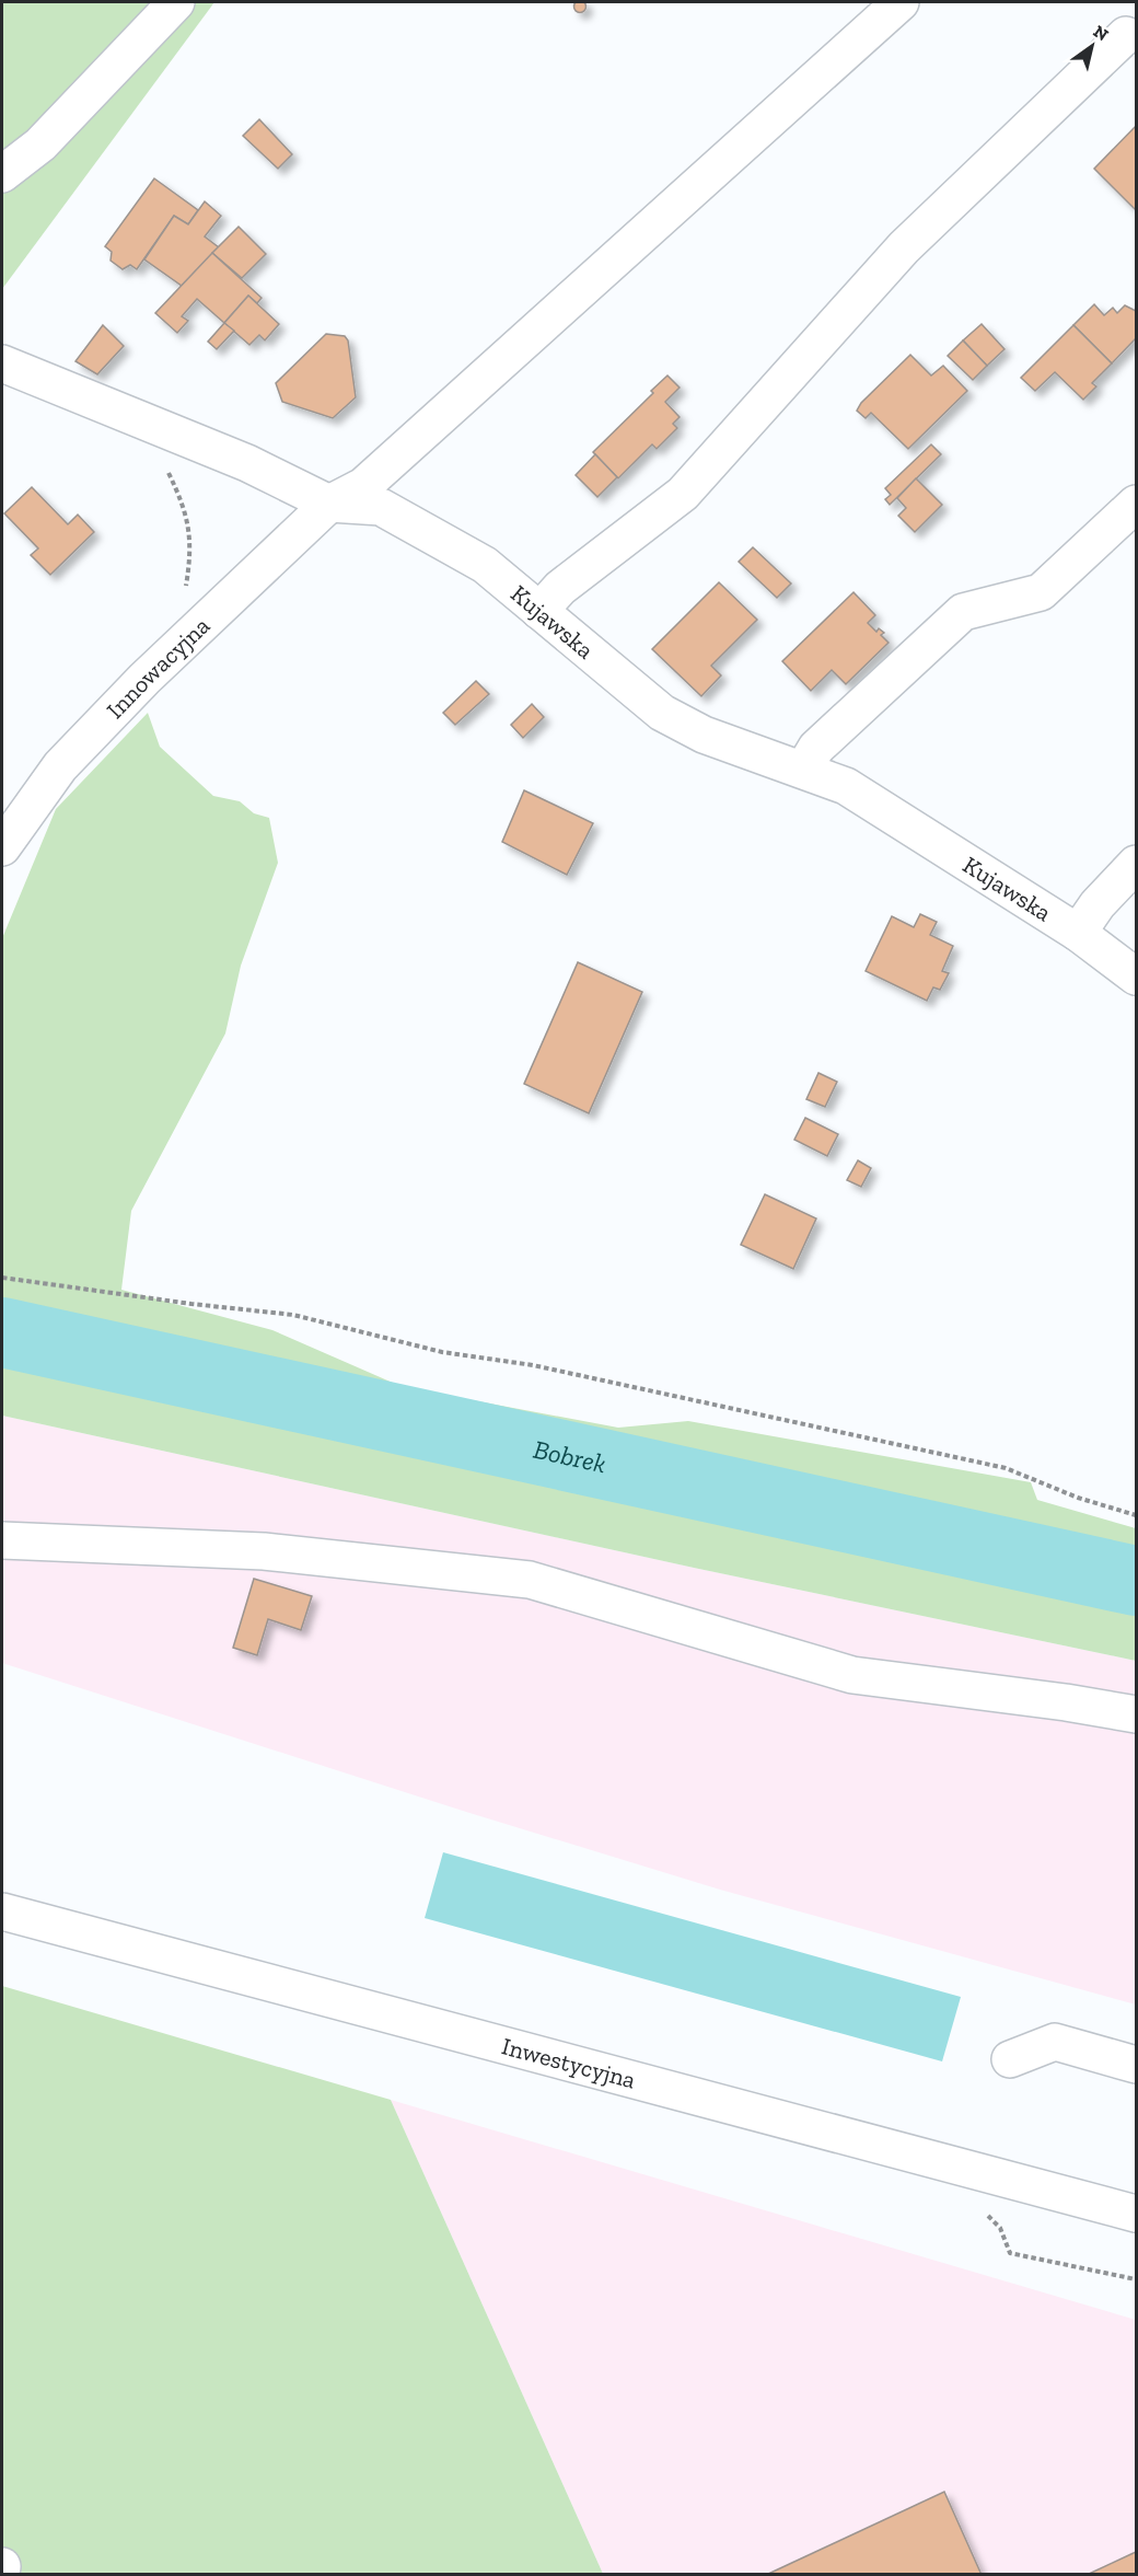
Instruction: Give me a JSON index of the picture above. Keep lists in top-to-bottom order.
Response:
{
  "streets": {
    "street": ["Kujawska", "Innowacyjna", "Inwestycyjna"]
  },
  "crossings": [
    ["Kujawska", "Innowacyjna"]
  ],
  "water": ["Bobrek"],
  "north": "top right"
}
